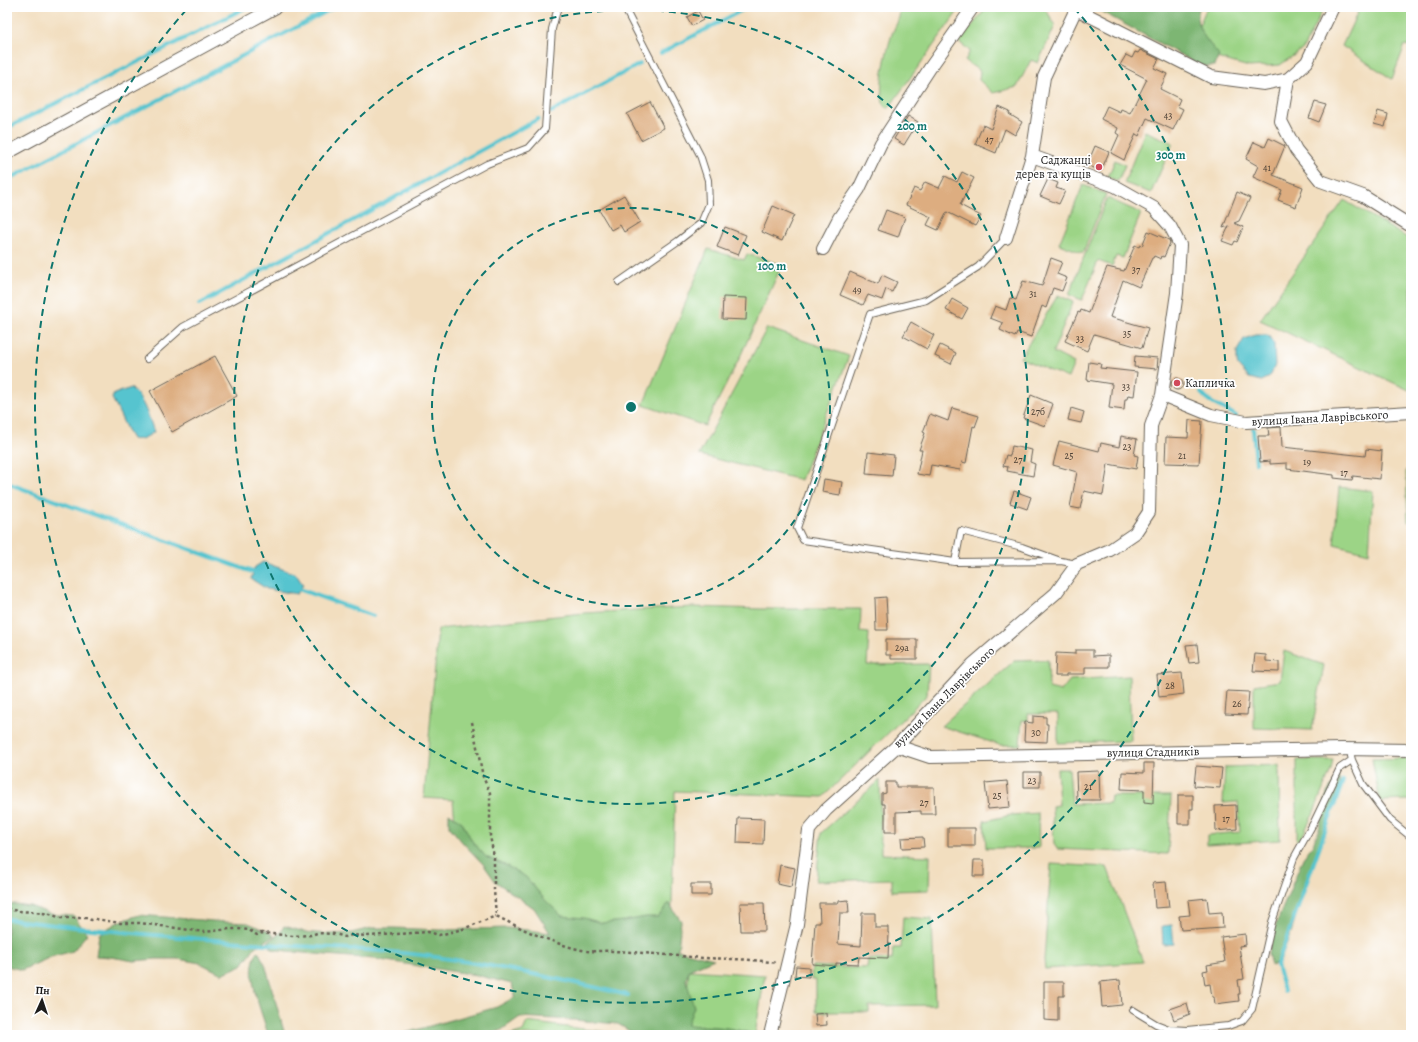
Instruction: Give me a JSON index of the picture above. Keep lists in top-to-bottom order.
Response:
{
  "streets": {
    "street": ["вулиця Івана Лаврівського", "вулиця Стадників"]
  },
  "crossings": [
    ["вулиця Івана Лаврівського", "вулиця Стадників"]
  ],
  "places": ["Саджанці дерев та кущів", "Капличка"],
  "house_numbers": [
    "43",
    "47",
    "41",
    "37",
    "49",
    "31",
    "35",
    "33",
    "33",
    "27б",
    "23",
    "25",
    "21",
    "27",
    "19",
    "17",
    "29а",
    "28",
    "26",
    "30",
    "23",
    "21",
    "25",
    "27",
    "17"
  ],
  "north": "top",
  "rings": ["200 m", "300 m", "100 m"]
}
